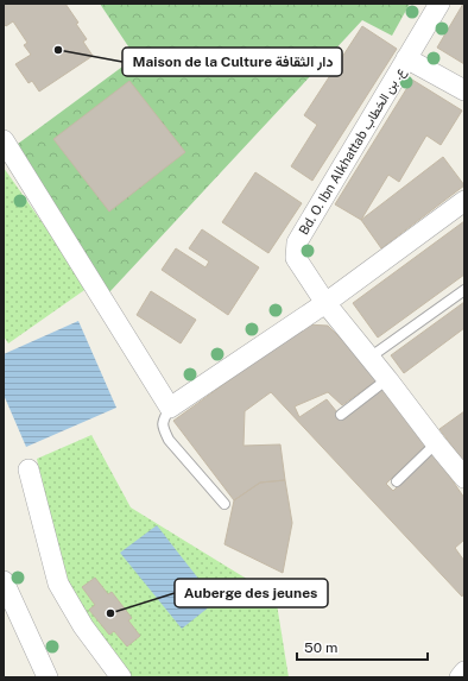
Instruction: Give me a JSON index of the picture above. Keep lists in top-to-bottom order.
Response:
{
  "streets": {
    "street": ["Bd. O. Ibn Alkhattab ع. بن الخطاب"]
  },
  "places": ["Maison de la Culture دار الثقافة", "Auberge des jeunes"],
  "scale_bar": "50 m"
}
